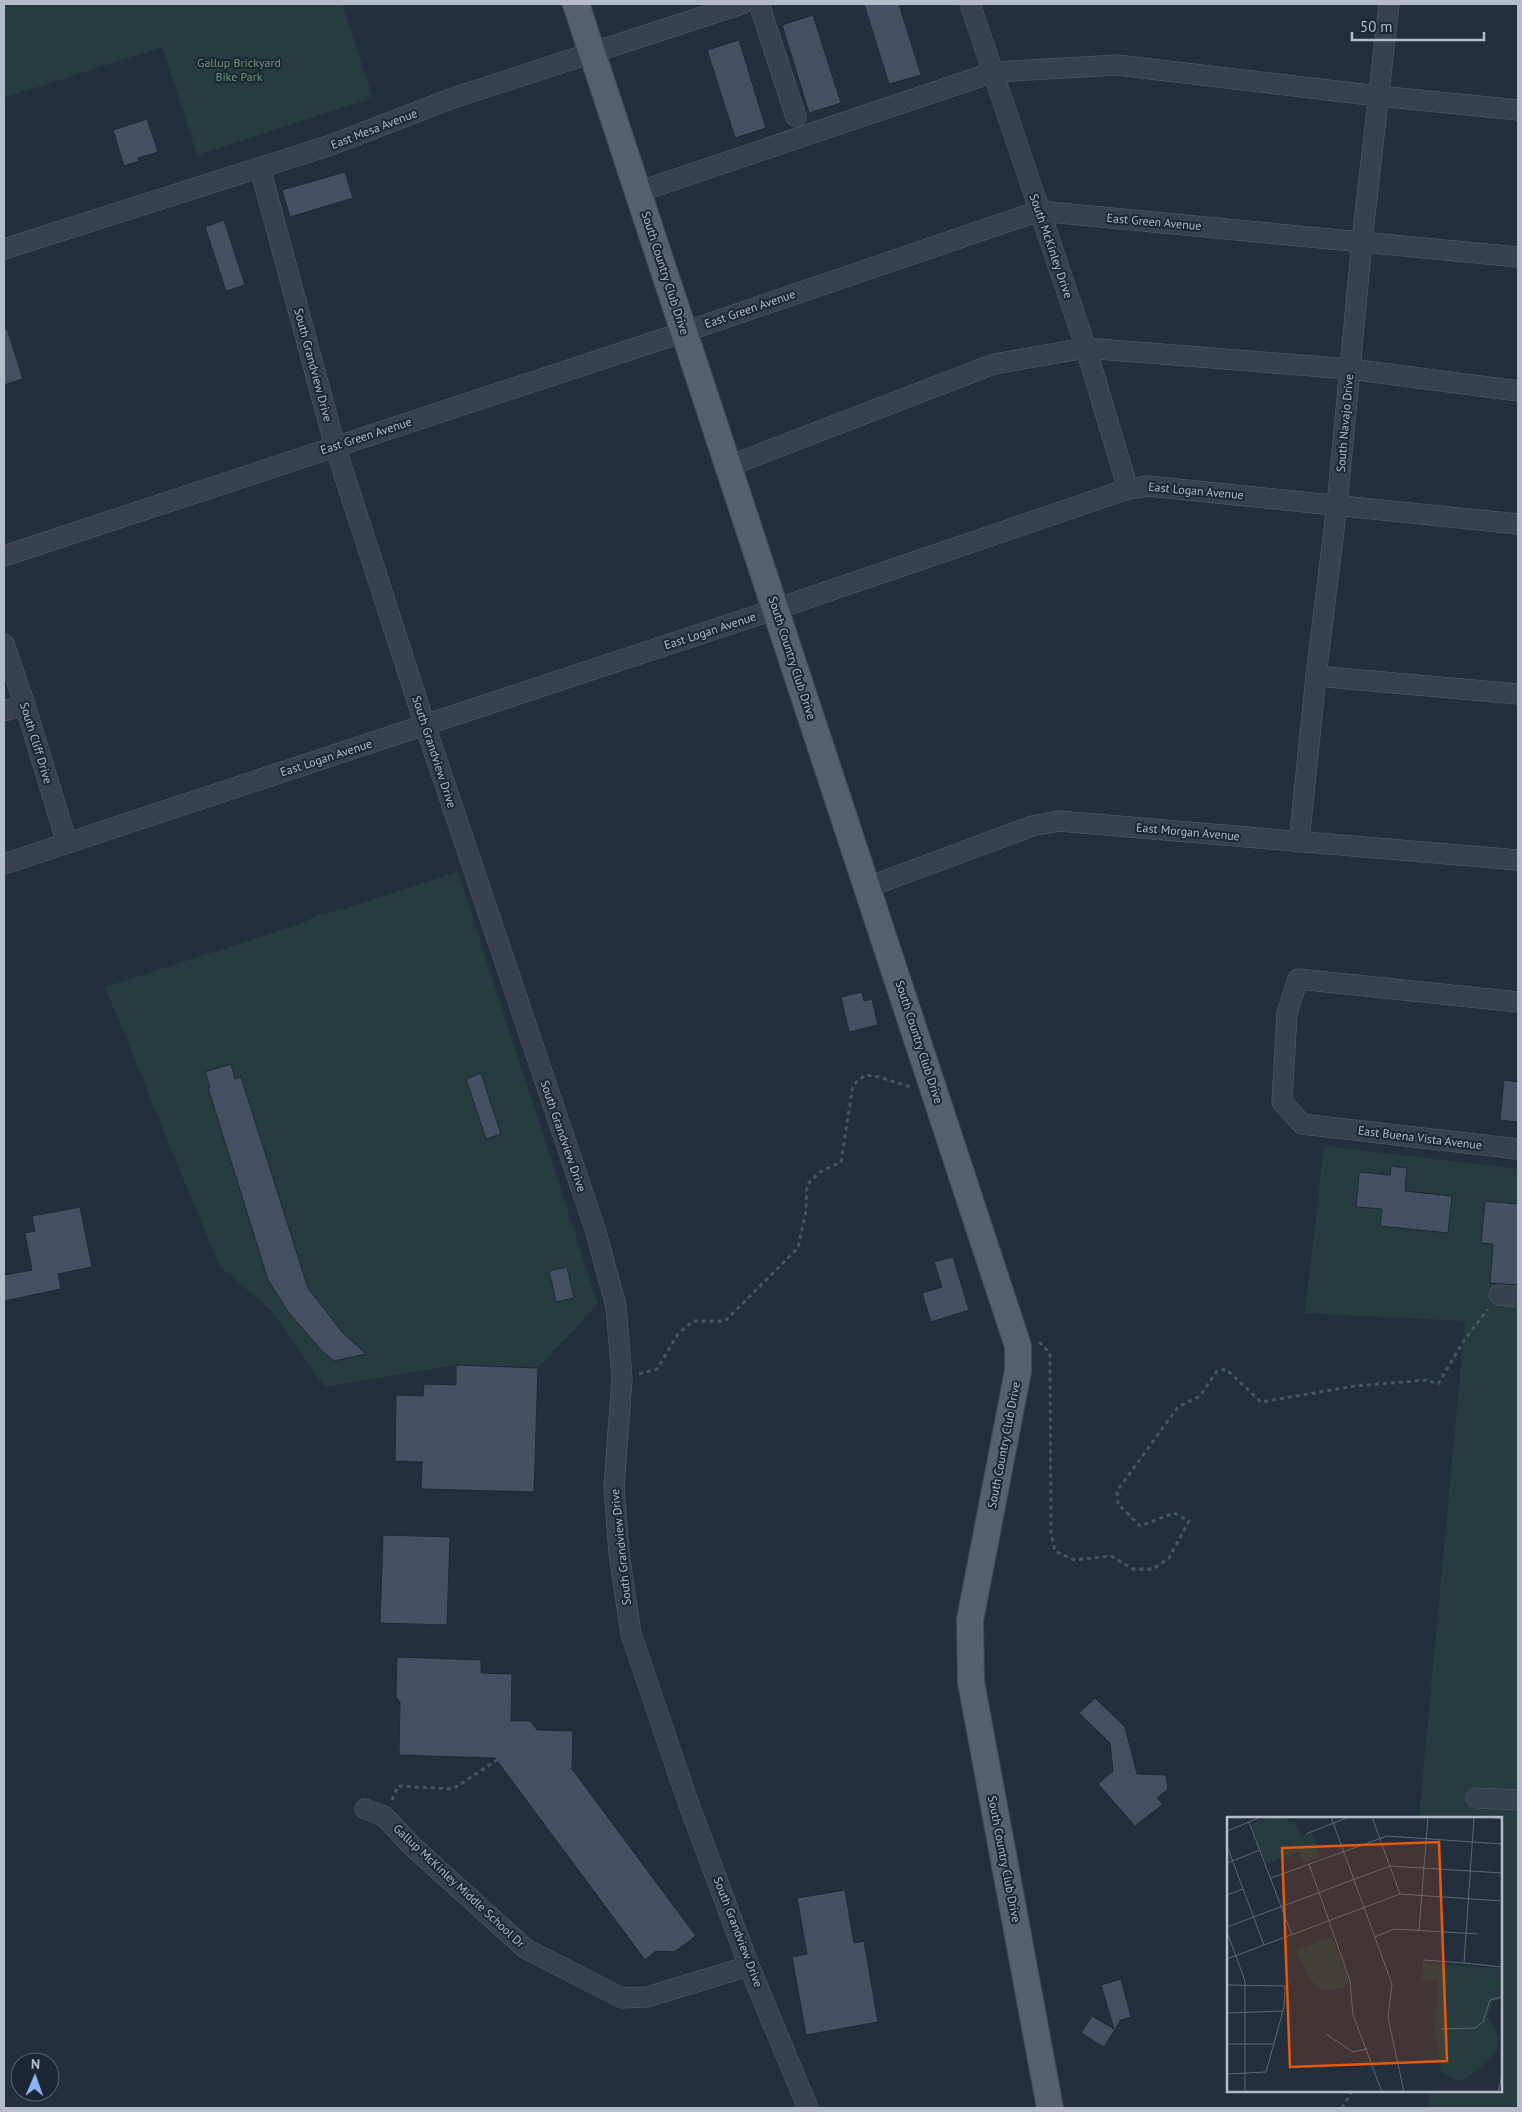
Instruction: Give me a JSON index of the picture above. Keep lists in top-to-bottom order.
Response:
{
  "streets": {
    "main road": ["South Country Club Drive"],
    "street": [
      "East Mesa Avenue",
      "East Green Avenue",
      "South McKinley Drive",
      "South Grandview Drive",
      "South Navajo Drive",
      "East Logan Avenue",
      "South Cliff Drive",
      "East Morgan Avenue",
      "East Buena Vista Avenue",
      "Gallup McKinley Middle School Dr"
    ]
  },
  "crossings": [
    ["East Mesa Avenue", "South Country Club Drive"],
    ["East Mesa Avenue", "South Grandview Drive"],
    ["East Green Avenue", "South McKinley Drive"],
    ["East Green Avenue", "South Country Club Drive"],
    ["East Green Avenue", "South Grandview Drive"],
    ["East Green Avenue", "South Navajo Drive"],
    ["South McKinley Drive", "East Logan Avenue"],
    ["South Country Club Drive", "East Logan Avenue"],
    ["South Country Club Drive", "East Morgan Avenue"],
    ["South Grandview Drive", "East Logan Avenue"],
    ["South Grandview Drive", "Gallup McKinley Middle School Dr"],
    ["South Navajo Drive", "East Logan Avenue"],
    ["South Navajo Drive", "East Morgan Avenue"],
    ["East Logan Avenue", "South Cliff Drive"]
  ],
  "parks": ["Gallup Brickyard Bike Park"],
  "scale_bar": "50 m",
  "north": "top"
}
